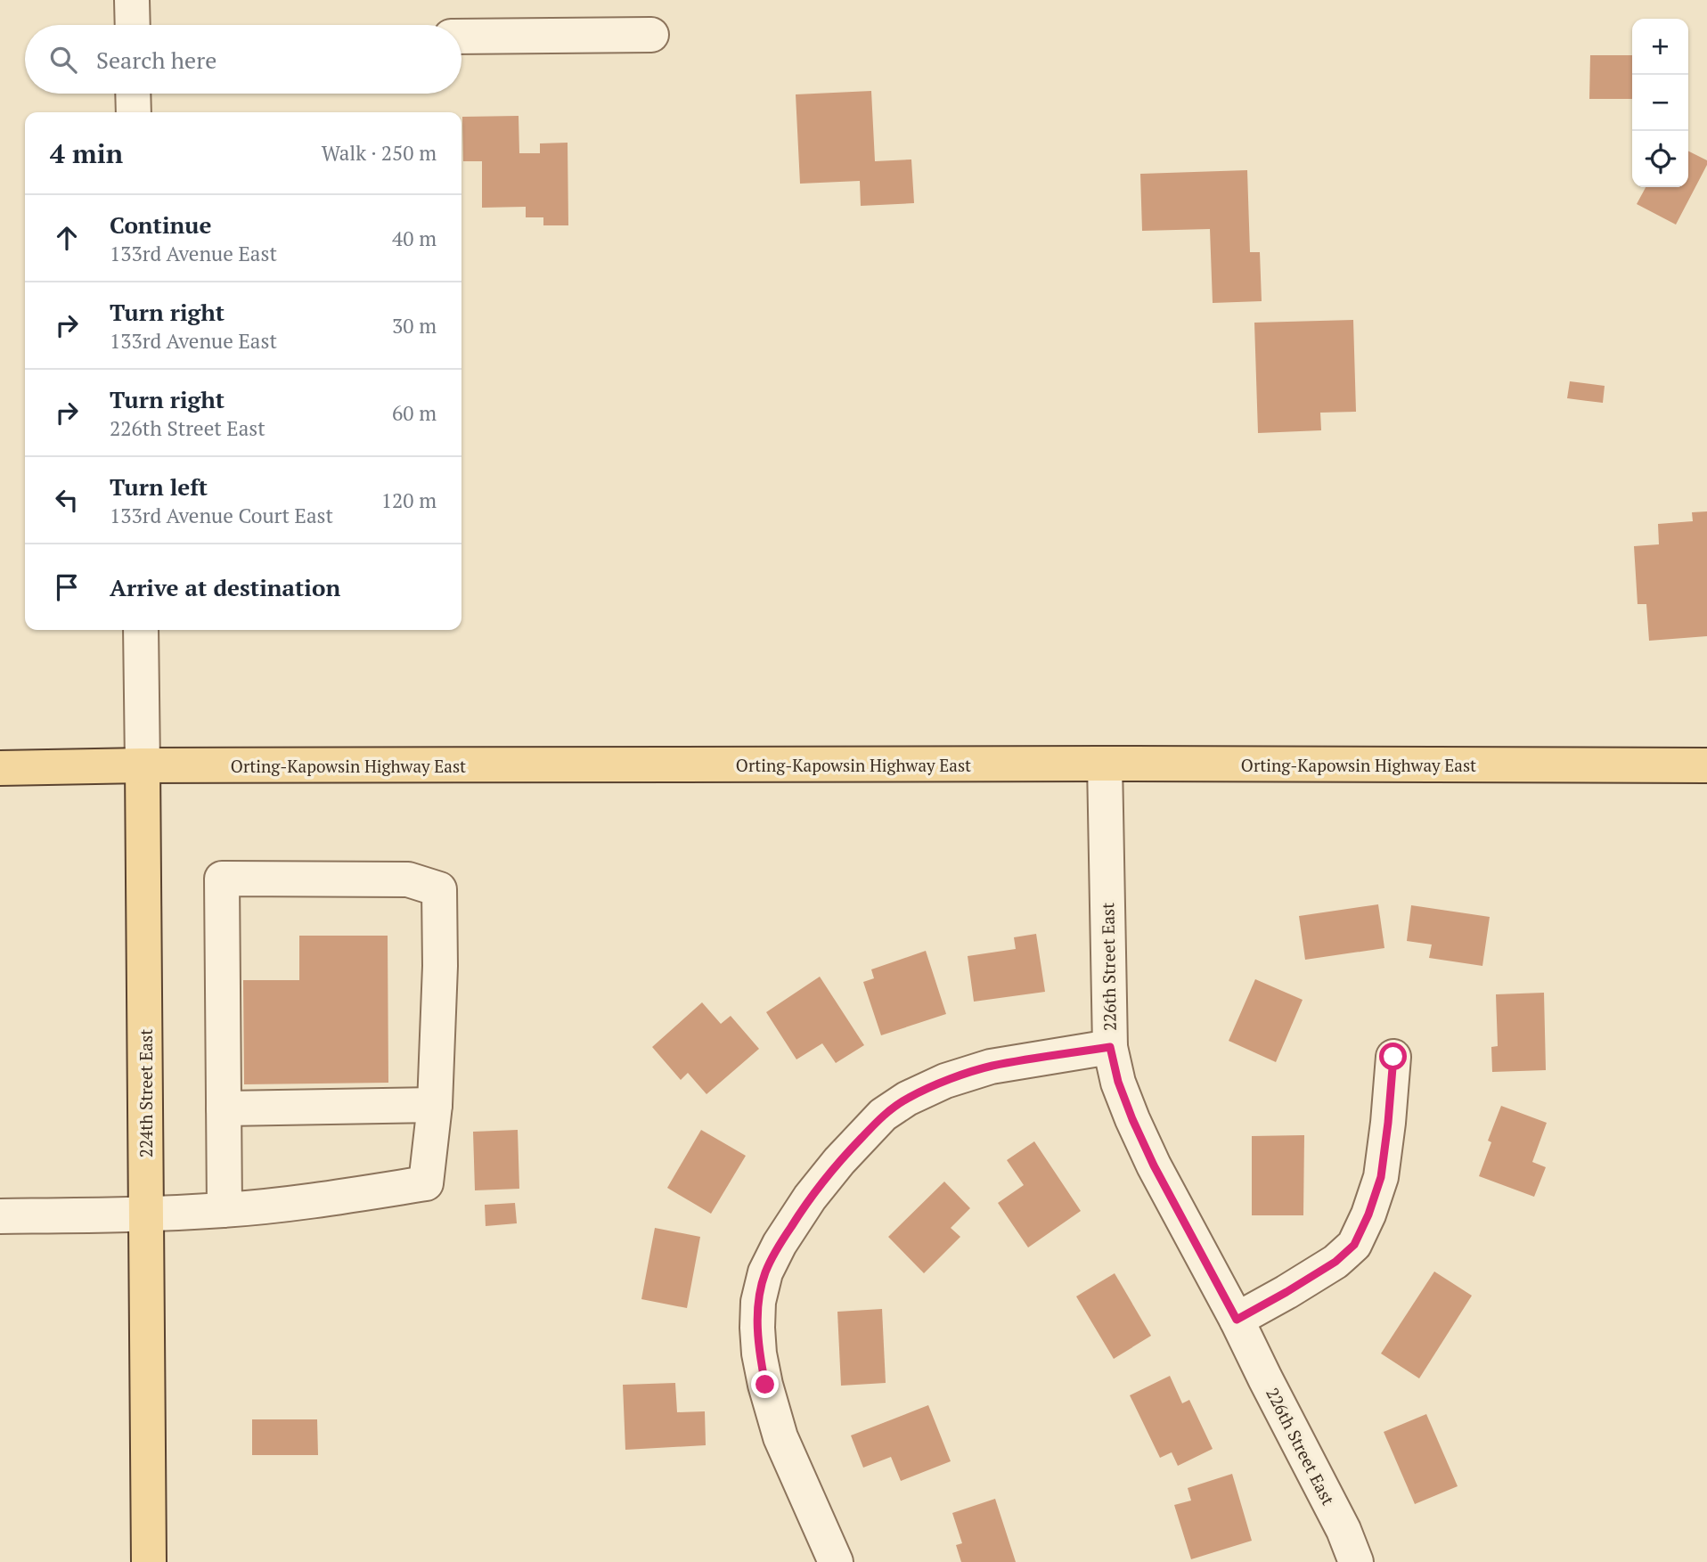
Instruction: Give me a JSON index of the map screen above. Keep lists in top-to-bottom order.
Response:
{
  "streets": {
    "main road": ["Orting-Kapowsin Highway East", "224th Street East"],
    "street": ["226th Street East"]
  },
  "crossings": [
    ["Orting-Kapowsin Highway East", "226th Street East"],
    ["Orting-Kapowsin Highway East", "224th Street East"]
  ],
  "page": {
    "map_buttons": ["+", "−"],
    "search": "Search here",
    "heading": ["4 min", "Walk · 250 m"],
    "list": [
      ["Continue", "133rd Avenue East", "40 m"],
      ["Turn right", "133rd Avenue East", "30 m"],
      ["Turn right", "226th Street East", "60 m"],
      ["Turn left", "133rd Avenue Court East", "120 m"],
      "Arrive at destination"
    ]
  }
}
